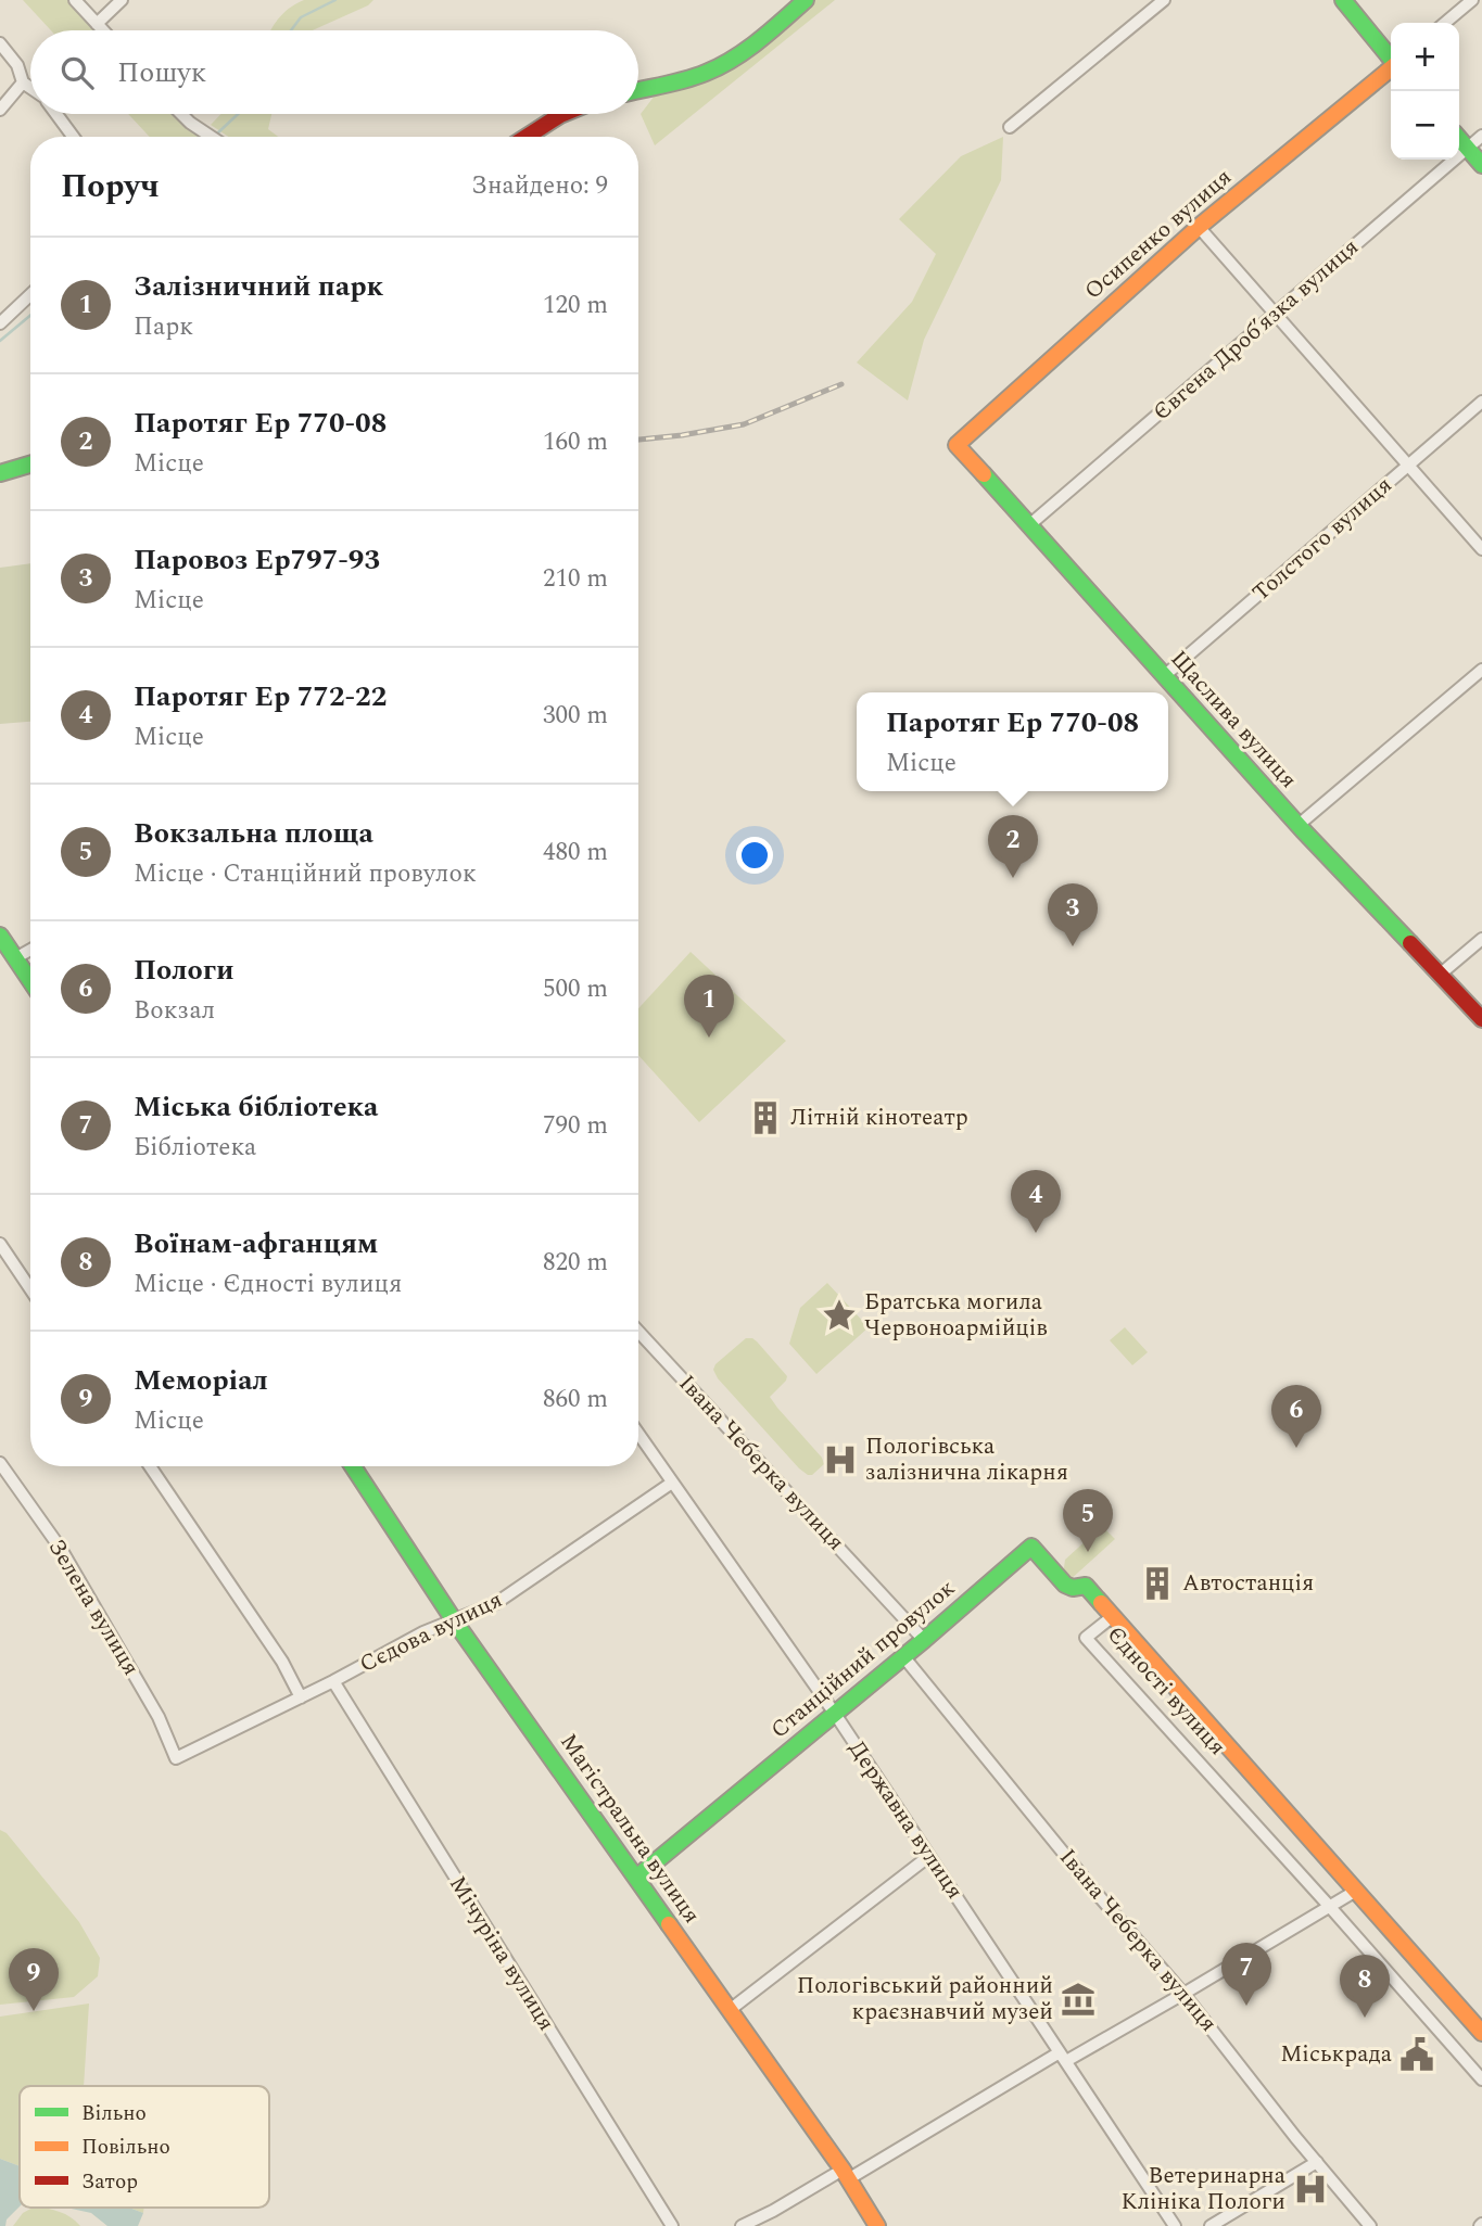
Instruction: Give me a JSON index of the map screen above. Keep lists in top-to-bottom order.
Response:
{
  "streets": {
    "street": [
      "Осипенко вулиця",
      "Євгена Дроб’язка вулиця",
      "Толстого вулиця",
      "Щаслива вулиця",
      "Івана Чеберка вулиця",
      "Зелена вулиця",
      "Сєдова вулиця",
      "Станційний провулок",
      "Єдності вулиця",
      "Державна вулиця",
      "Магістральна вулиця",
      "Мічуріна вулиця"
    ]
  },
  "crossings": [
    ["Осипенко вулиця", "Щаслива вулиця"],
    ["Євгена Дроб’язка вулиця", "Щаслива вулиця"],
    ["Толстого вулиця", "Щаслива вулиця"],
    ["Івана Чеберка вулиця", "Станційний провулок"],
    ["Зелена вулиця", "Сєдова вулиця"],
    ["Сєдова вулиця", "Державна вулиця"],
    ["Сєдова вулиця", "Магістральна вулиця"],
    ["Сєдова вулиця", "Мічуріна вулиця"],
    ["Станційний провулок", "Єдності вулиця"],
    ["Станційний провулок", "Державна вулиця"],
    ["Станційний провулок", "Магістральна вулиця"]
  ],
  "places": {
    "building": ["Літній кінотеатр", "Автостанція"],
    "place": ["Братська могила Червоноармійців"],
    "hospital": ["Пологівська залізнична лікарня", "Ветеринарна Клініка Пологи"],
    "museum": ["Пологівський районний краєзнавчий музей"],
    "public building": ["Міськрада"]
  },
  "legend": ["Вільно", "Повільно", "Затор"],
  "page": {
    "map_buttons": ["+", "−"],
    "search": "Пошук",
    "heading": ["Поруч", "Знайдено: 9"],
    "list": [
      {
        "mark": "1",
        "name": "Залізничний парк",
        "note": "Парк",
        "value": "120 m"
      },
      {
        "mark": "2",
        "name": "Паротяг Ер 770-08",
        "note": "Місце",
        "value": "160 m"
      },
      {
        "mark": "3",
        "name": "Паровоз Ер797-93",
        "note": "Місце",
        "value": "210 m"
      },
      {
        "mark": "4",
        "name": "Паротяг Ер 772-22",
        "note": "Місце",
        "value": "300 m"
      },
      {
        "mark": "5",
        "name": "Вокзальна площа",
        "note": "Місце · Станційний провулок",
        "value": "480 m"
      },
      {
        "mark": "6",
        "name": "Пологи",
        "note": "Вокзал",
        "value": "500 m"
      },
      {
        "mark": "7",
        "name": "Міська бібліотека",
        "note": "Бібліотека",
        "value": "790 m"
      },
      {
        "mark": "8",
        "name": "Воїнам-афганцям",
        "note": "Місце · Єдності вулиця",
        "value": "820 m"
      },
      {
        "mark": "9",
        "name": "Меморіал",
        "note": "Місце",
        "value": "860 m"
      }
    ],
    "popup": ["Паротяг Ер 770-08", "Місце"],
    "pins": [
      "2",
      "3",
      "1",
      "4",
      "6",
      "5",
      "7",
      "9",
      "8"
    ]
  }
}
